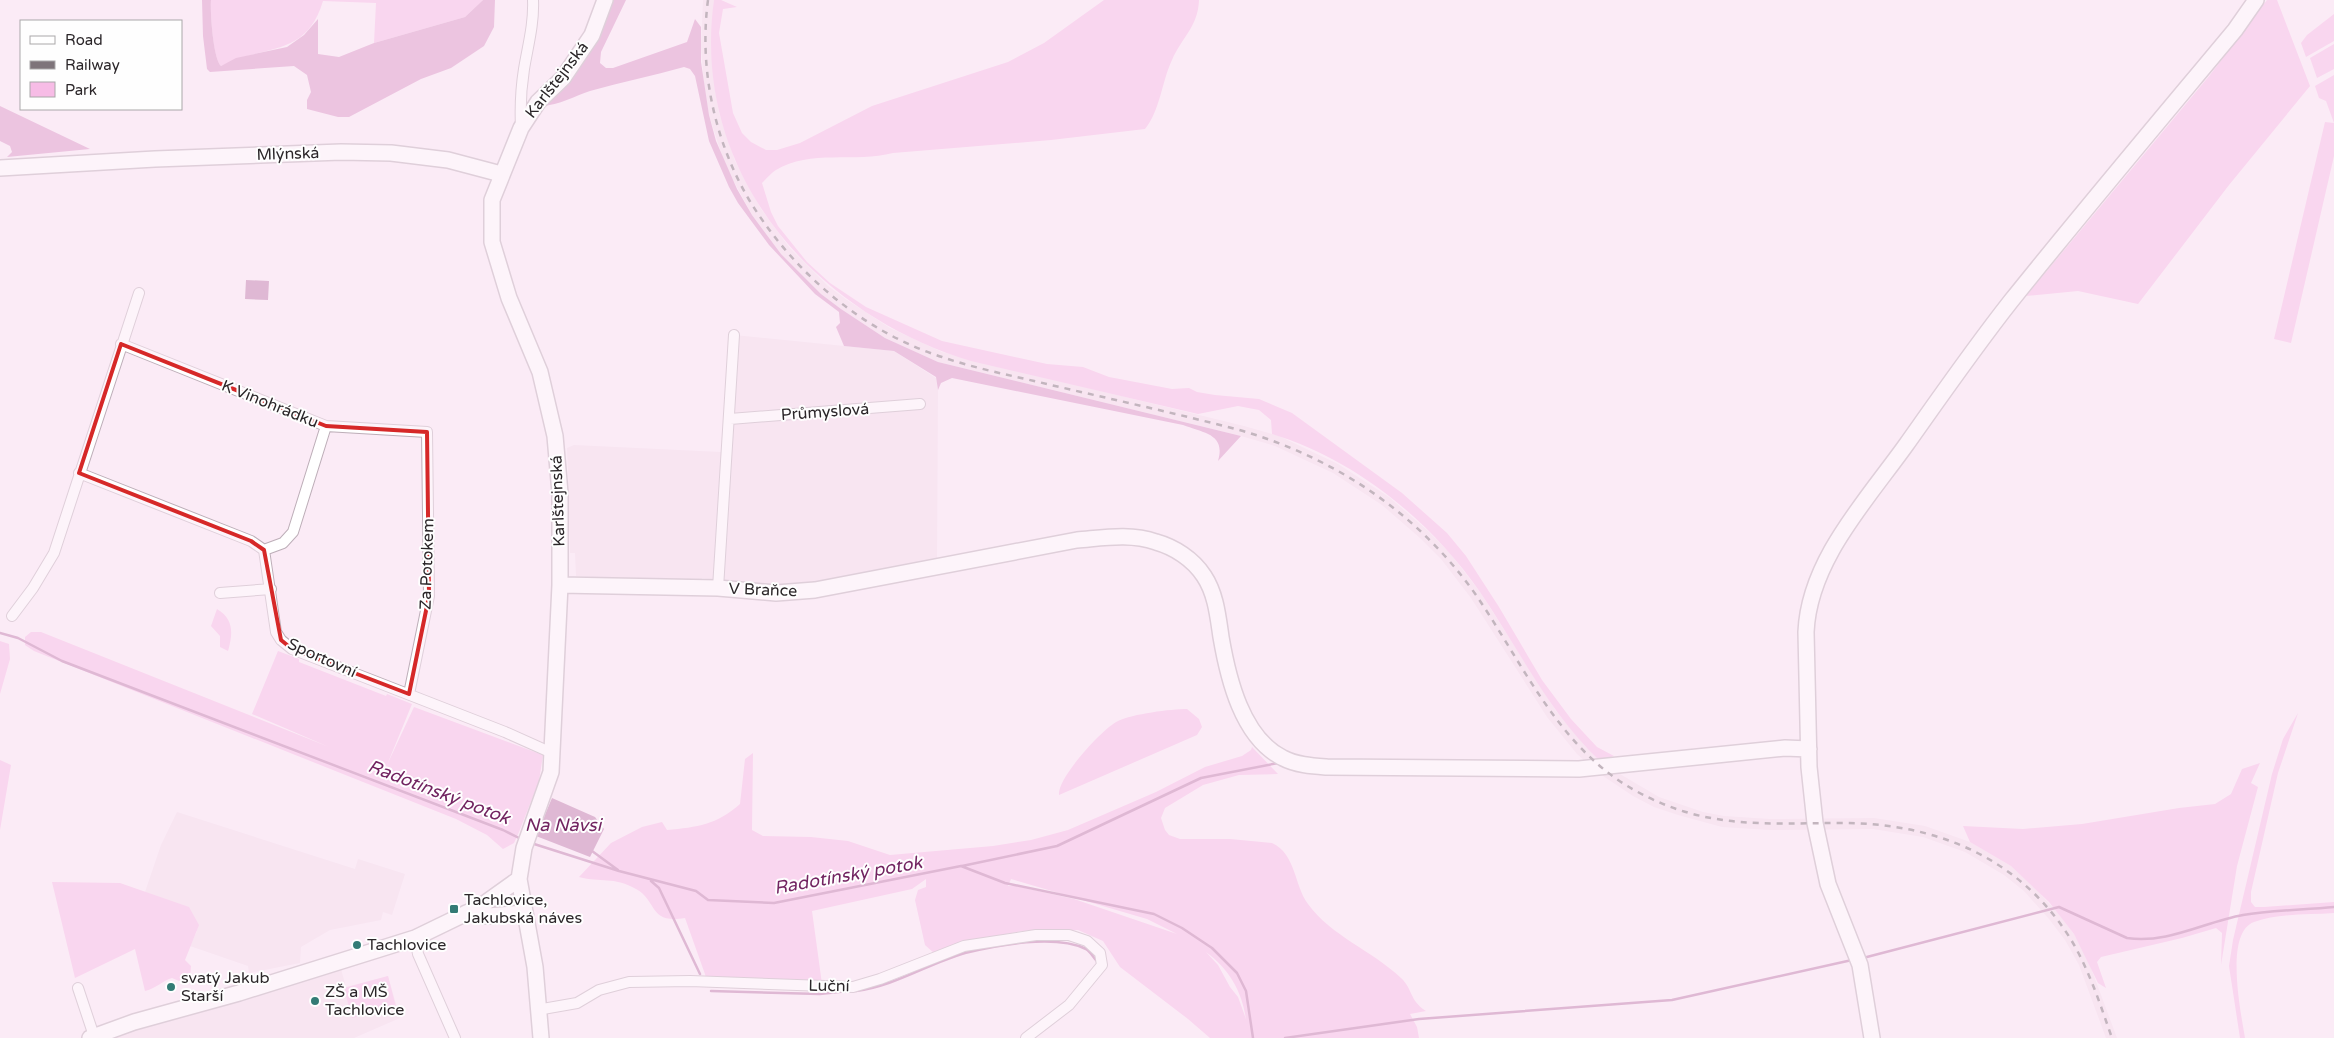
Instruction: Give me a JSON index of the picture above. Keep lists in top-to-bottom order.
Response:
{
  "streets": {
    "street": [
      "Karlštejnská",
      "Mlýnská",
      "K Vinohrádku",
      "Průmyslová",
      "Za Potokem",
      "V Braňce",
      "Sportovní",
      "Luční"
    ]
  },
  "crossings": [
    ["Karlštejnská", "Mlýnská"],
    ["Karlštejnská", "V Braňce"],
    ["Karlštejnská", "Sportovní"],
    ["Karlštejnská", "Luční"],
    ["K Vinohrádku", "Za Potokem"],
    ["Za Potokem", "Sportovní"]
  ],
  "water": ["Radotínský potok", "Na Návsi"],
  "places": {
    "transit": ["Tachlovice, Jakubská náves"],
    "other": ["Tachlovice", "svatý Jakub Starší", "ZŠ a MŠ Tachlovice"]
  },
  "legend": ["Road", "Railway", "Park"]
}
